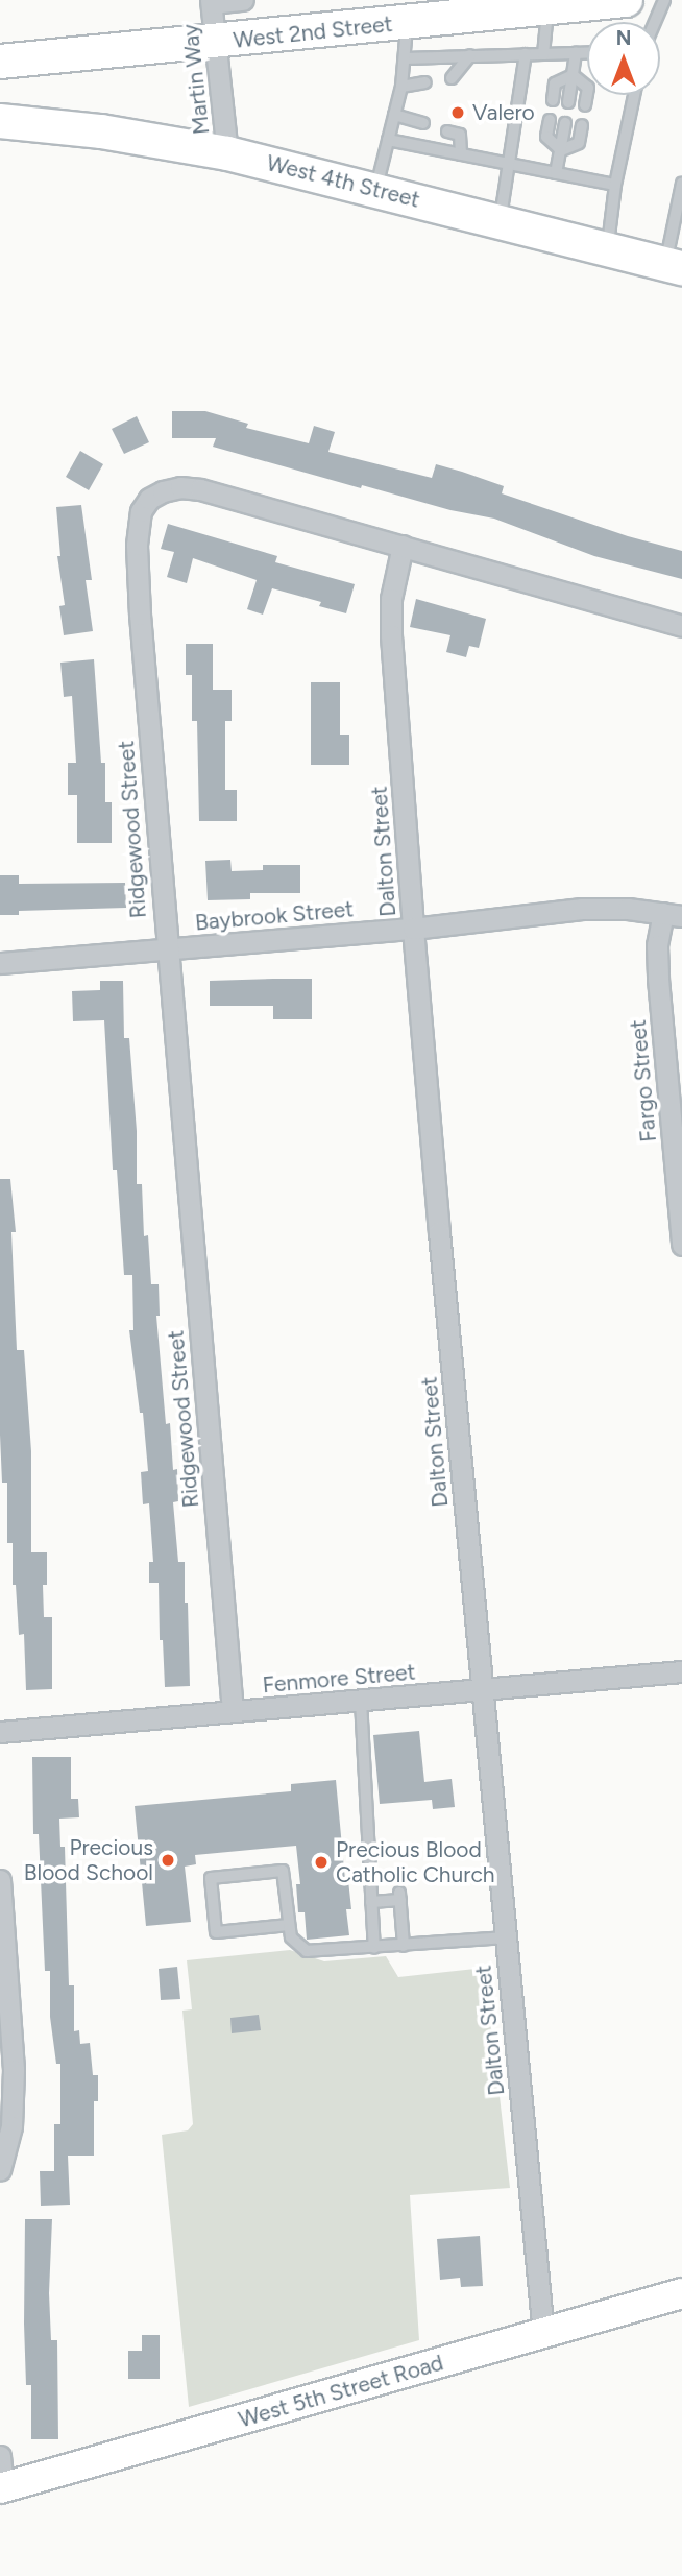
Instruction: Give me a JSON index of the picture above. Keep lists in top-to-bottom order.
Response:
{
  "streets": {
    "main road": ["West 2nd Street", "West 4th Street"],
    "street": [
      "Martin Way",
      "Ridgewood Street",
      "Dalton Street",
      "Baybrook Street",
      "Fargo Street",
      "Fenmore Street",
      "West 5th Street Road"
    ]
  },
  "crossings": [
    ["West 2nd Street", "Martin Way"],
    ["Martin Way", "West 4th Street"],
    ["Ridgewood Street", "Dalton Street"],
    ["Ridgewood Street", "Baybrook Street"],
    ["Ridgewood Street", "Fenmore Street"],
    ["Dalton Street", "Baybrook Street"],
    ["Dalton Street", "Fenmore Street"],
    ["Dalton Street", "West 5th Street Road"],
    ["Baybrook Street", "Fargo Street"]
  ],
  "places": ["Valero", "Precious Blood School", "Precious Blood Catholic Church"],
  "north": "top"
}
